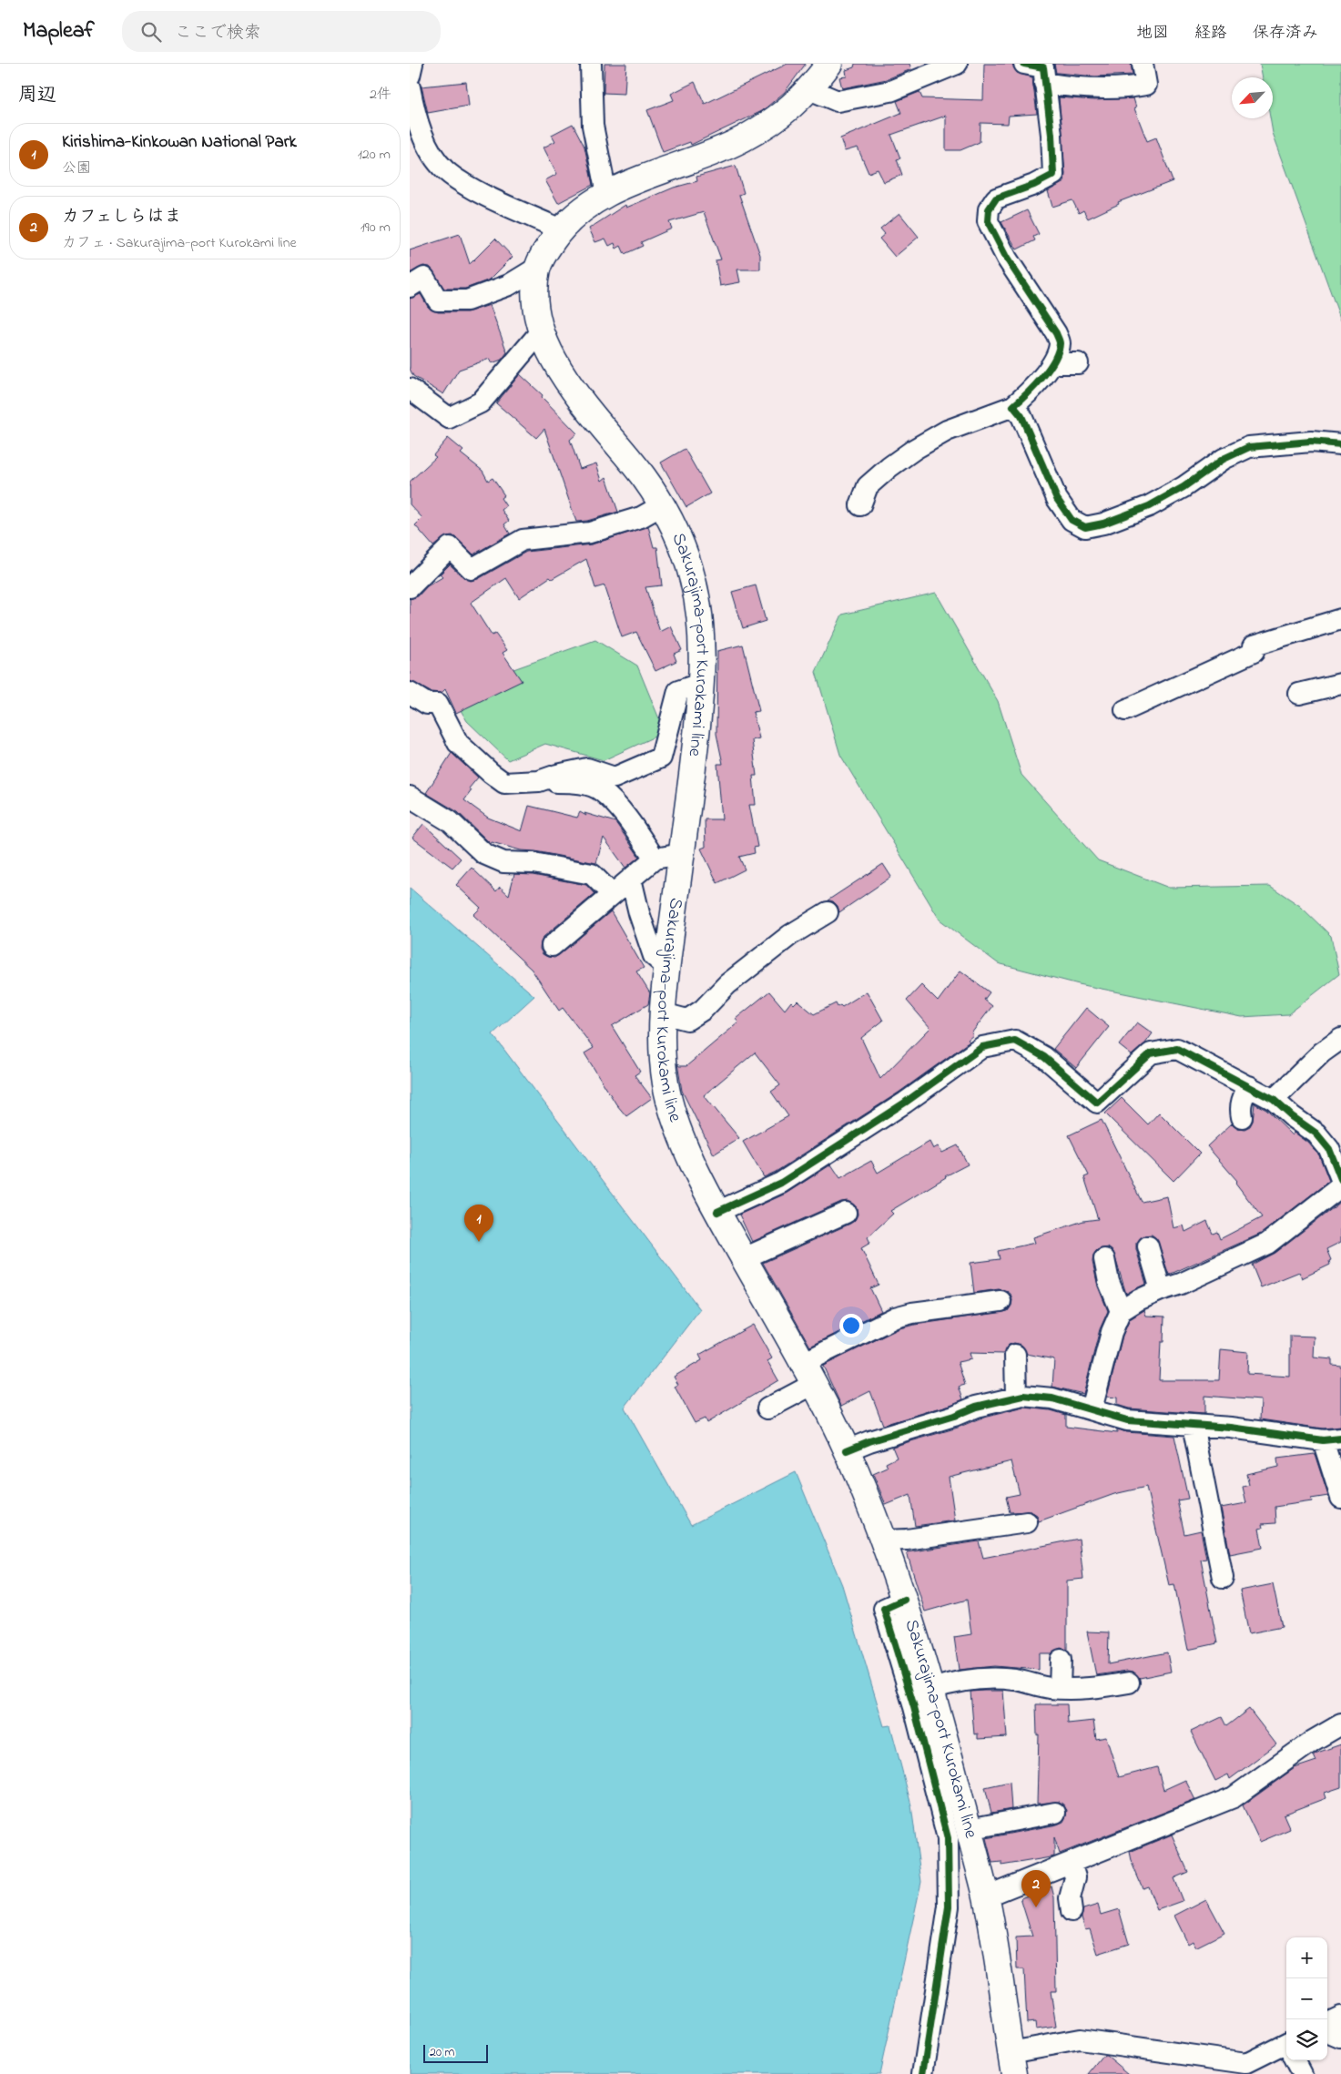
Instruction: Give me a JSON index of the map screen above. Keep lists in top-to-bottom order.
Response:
{
  "streets": {
    "main road": ["Sakurajima-port Kurokami line"]
  },
  "scale_bar": "20 m",
  "north": "bottom left",
  "page": {
    "header": "Mapleaf",
    "search": "ここで検索",
    "nav": ["地図", "経路", "保存済み"],
    "heading": ["周辺", "2件"],
    "list": [
      {
        "mark": "1",
        "name": "Kirishima-Kinkowan National Park",
        "note": "公園",
        "value": "120 m"
      },
      {
        "mark": "2",
        "name": "カフェしらはま",
        "note": "カフェ · Sakurajima-port Kurokami line",
        "value": "190 m"
      }
    ],
    "pins": ["1", "2"],
    "map_buttons": ["+", "−"],
    "scale": "20 m"
  }
}
